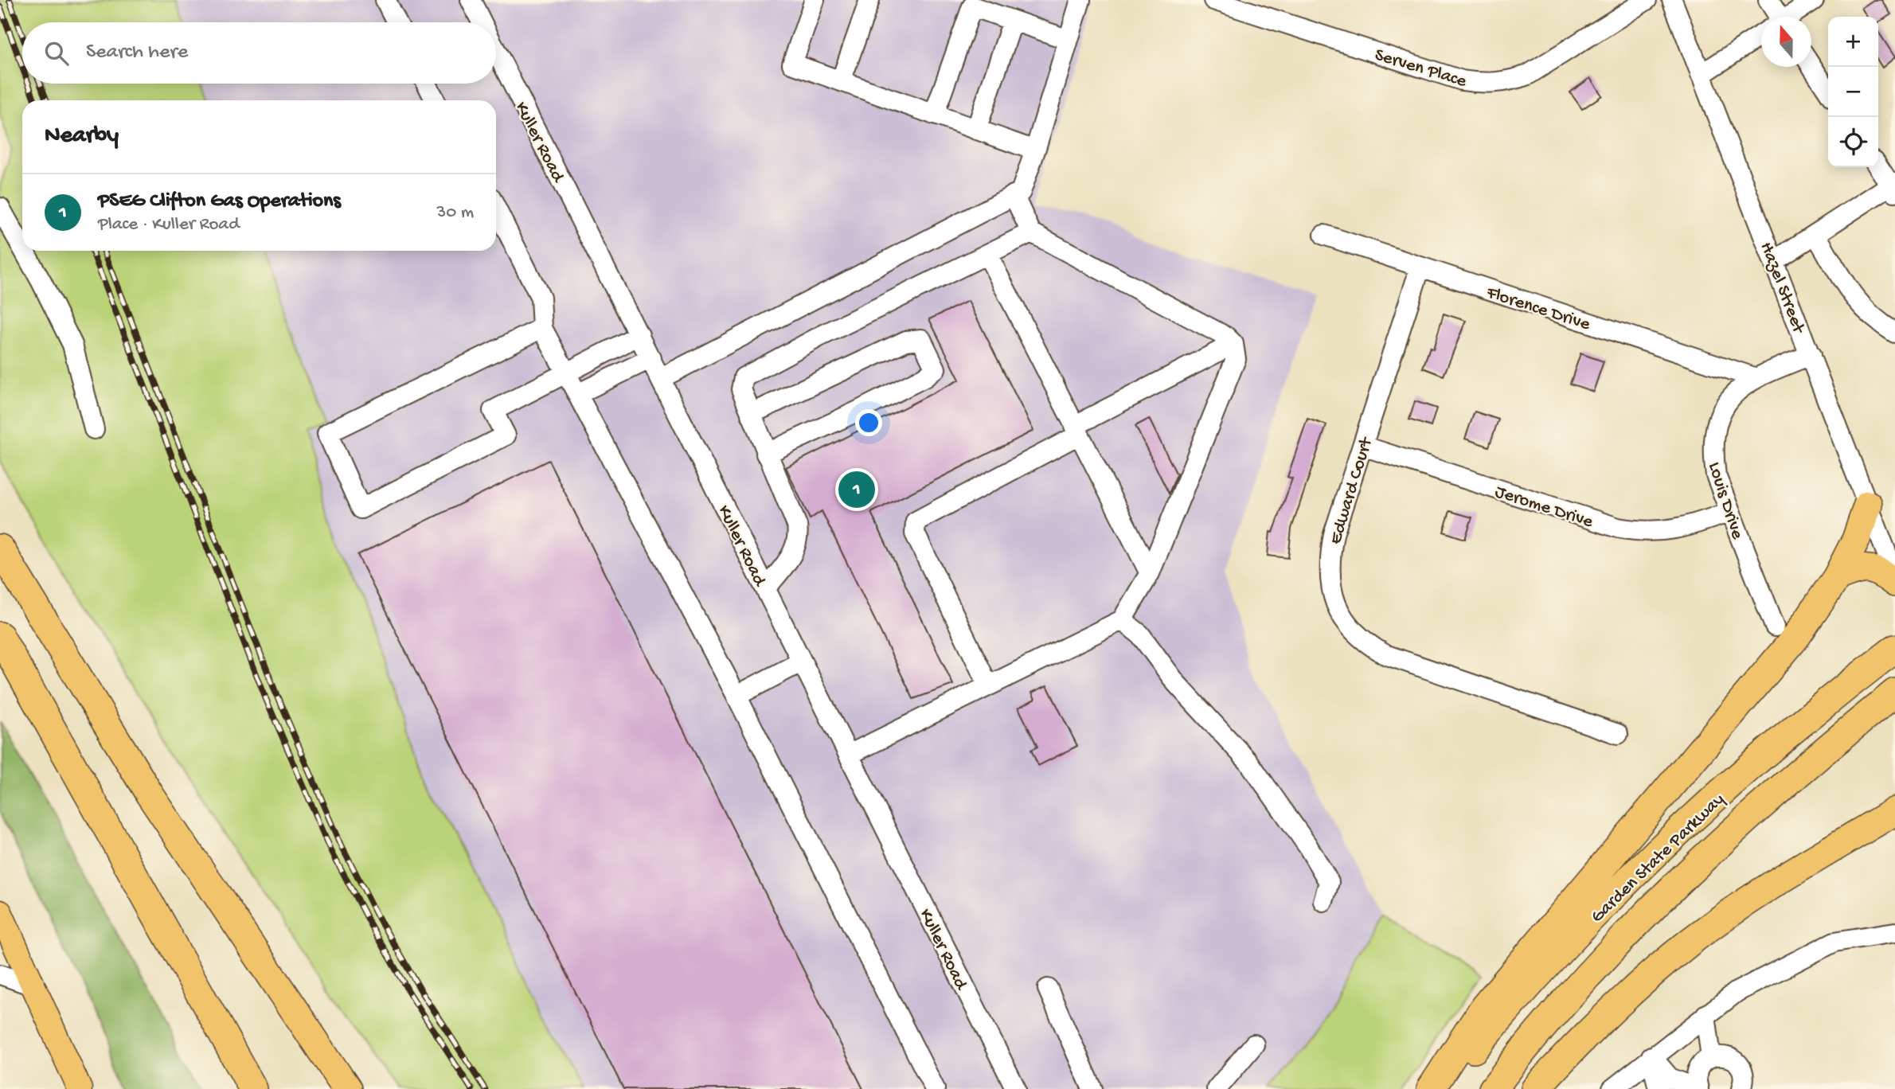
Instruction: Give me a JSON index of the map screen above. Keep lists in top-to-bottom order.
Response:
{
  "streets": {
    "highway": ["Garden State Parkway"],
    "street": [
      "Serven Place",
      "Kuller Road",
      "Hazel Street",
      "Florence Drive",
      "Edward Court",
      "Louis Drive",
      "Jerome Drive"
    ]
  },
  "crossings": [
    ["Hazel Street", "Louis Drive"],
    ["Florence Drive", "Edward Court"],
    ["Florence Drive", "Louis Drive"],
    ["Edward Court", "Jerome Drive"],
    ["Louis Drive", "Jerome Drive"]
  ],
  "north": "top",
  "page": {
    "map_buttons": ["+", "−"],
    "search": "Search here",
    "heading": "Nearby",
    "list": [
      {
        "mark": "1",
        "name": "PSEG Clifton Gas Operations",
        "note": "Place · Kuller Road",
        "value": "30 m"
      }
    ],
    "pins": "1"
  }
}
